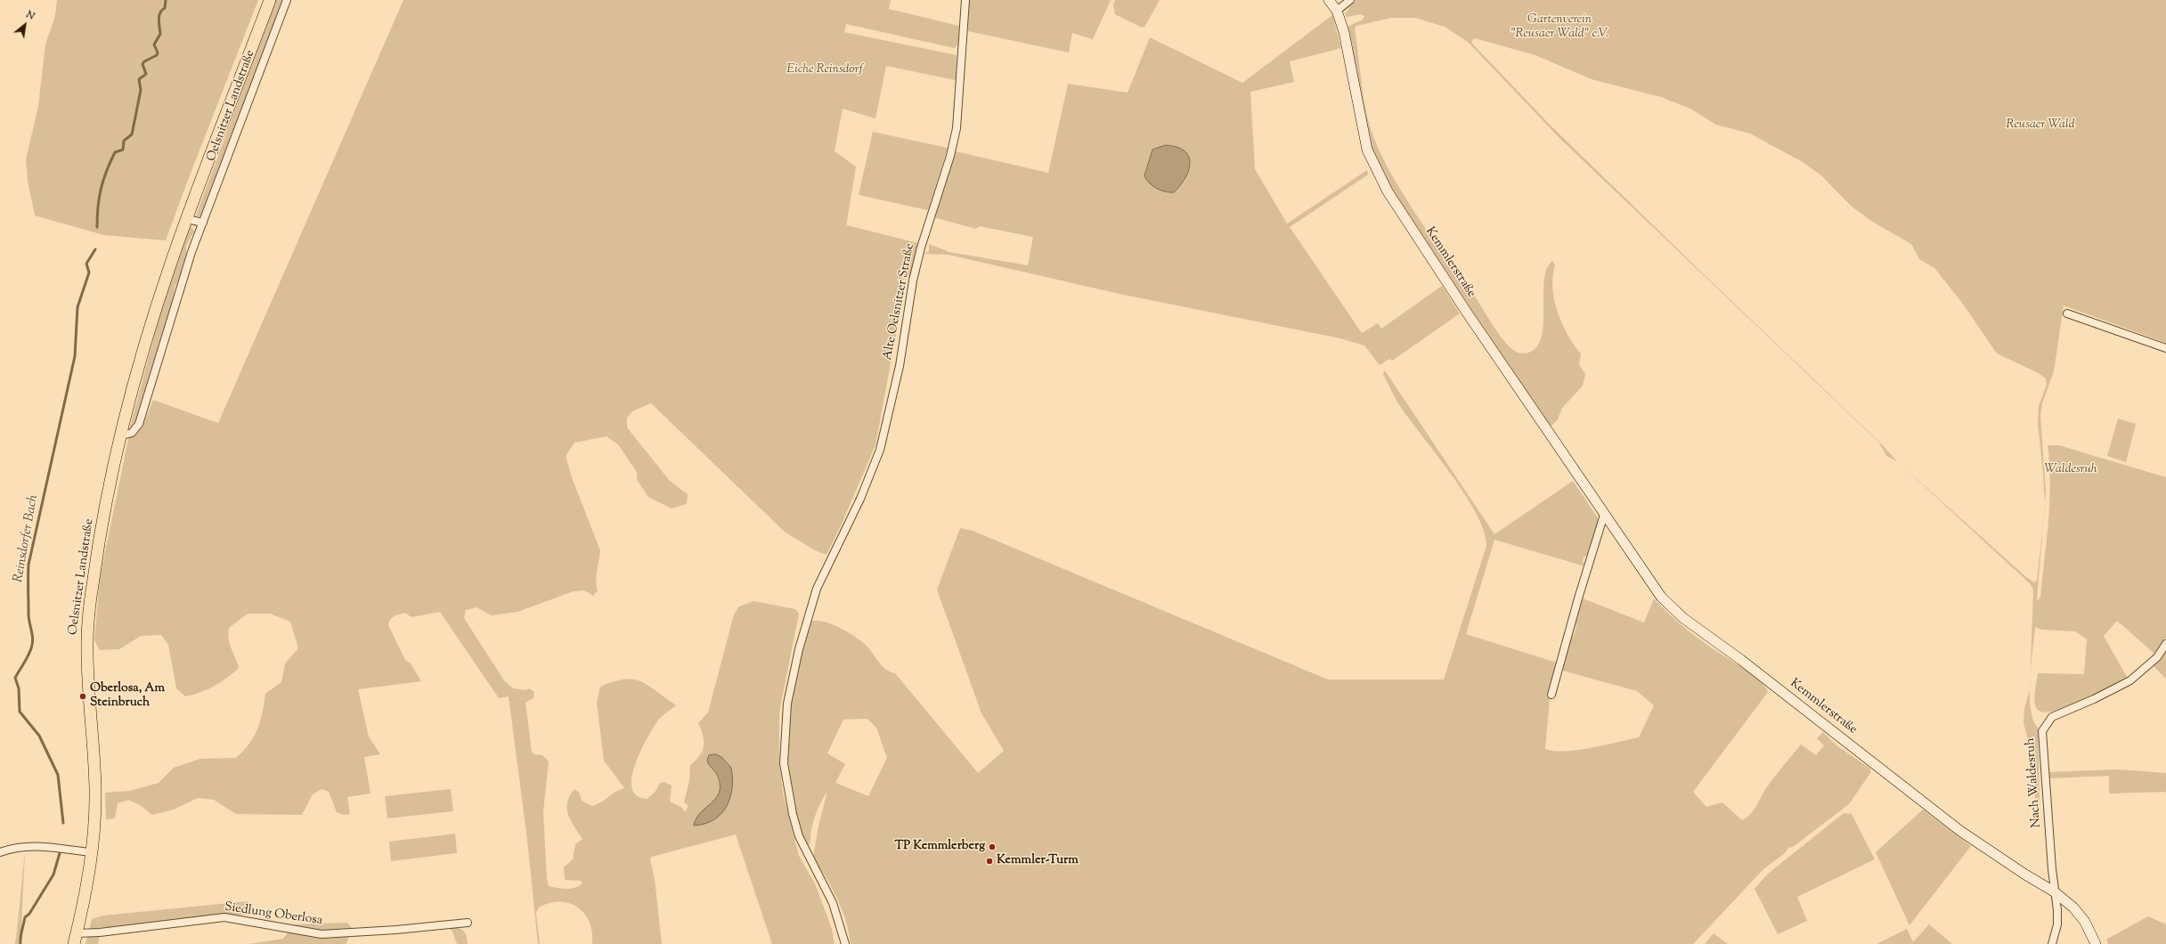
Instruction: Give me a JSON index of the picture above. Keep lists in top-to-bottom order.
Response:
{
  "streets": {
    "main road": ["Oelsnitzer Landstraße"],
    "street": [
      "Kemmlerstraße",
      "Alte Oelsnitzer Straße",
      "Nach Waldesruh",
      "Siedlung Oberlosa"
    ]
  },
  "crossings": [
    ["Oelsnitzer Landstraße", "Siedlung Oberlosa"],
    ["Kemmlerstraße", "Nach Waldesruh"]
  ],
  "water": ["Reinsdorfer Bach"],
  "parks": [
    "Gartenverein \"Reusaer Wald\" e.V.",
    "Eiche Reinsdorf",
    "Reusaer Wald",
    "Waldesruh"
  ],
  "places": ["Oberlosa, Am Steinbruch", "TP Kemmlerberg", "Kemmler-Turm"],
  "north": "top right"
}
